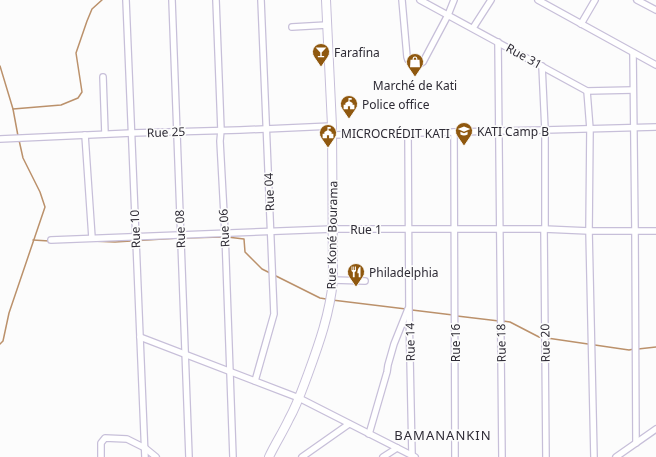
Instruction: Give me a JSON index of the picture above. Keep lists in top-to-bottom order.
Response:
{
  "streets": {
    "highway": ["Rue Koné Bourama"],
    "street": [
      "Rue 31",
      "Rue 25",
      "Rue 04",
      "Rue 06",
      "Rue 10",
      "Rue 08",
      "Rue 1",
      "Rue 14",
      "Rue 16",
      "Rue 18",
      "Rue 20"
    ]
  },
  "crossings": [
    ["Rue 31", "Rue 18"],
    ["Rue 31", "Rue 20"],
    ["Rue 25", "Rue 04"],
    ["Rue 25", "Rue 06"],
    ["Rue 25", "Rue 10"],
    ["Rue 25", "Rue 08"],
    ["Rue 25", "Rue Koné Bourama"],
    ["Rue 04", "Rue 1"],
    ["Rue 06", "Rue 1"],
    ["Rue 10", "Rue 1"],
    ["Rue 08", "Rue 1"],
    ["Rue 1", "Rue Koné Bourama"],
    ["Rue 1", "Rue 14"],
    ["Rue 1", "Rue 16"],
    ["Rue 1", "Rue 18"],
    ["Rue 1", "Rue 20"]
  ],
  "districts": ["BAMANANKIN"],
  "places": {
    "bar": ["Farafina"],
    "shop": ["Marché de Kati"],
    "public building": ["Police office", "MICROCRÉDIT KATI"],
    "school or university": ["KATI Camp B"],
    "restaurant": ["Philadelphia"]
  }
}
